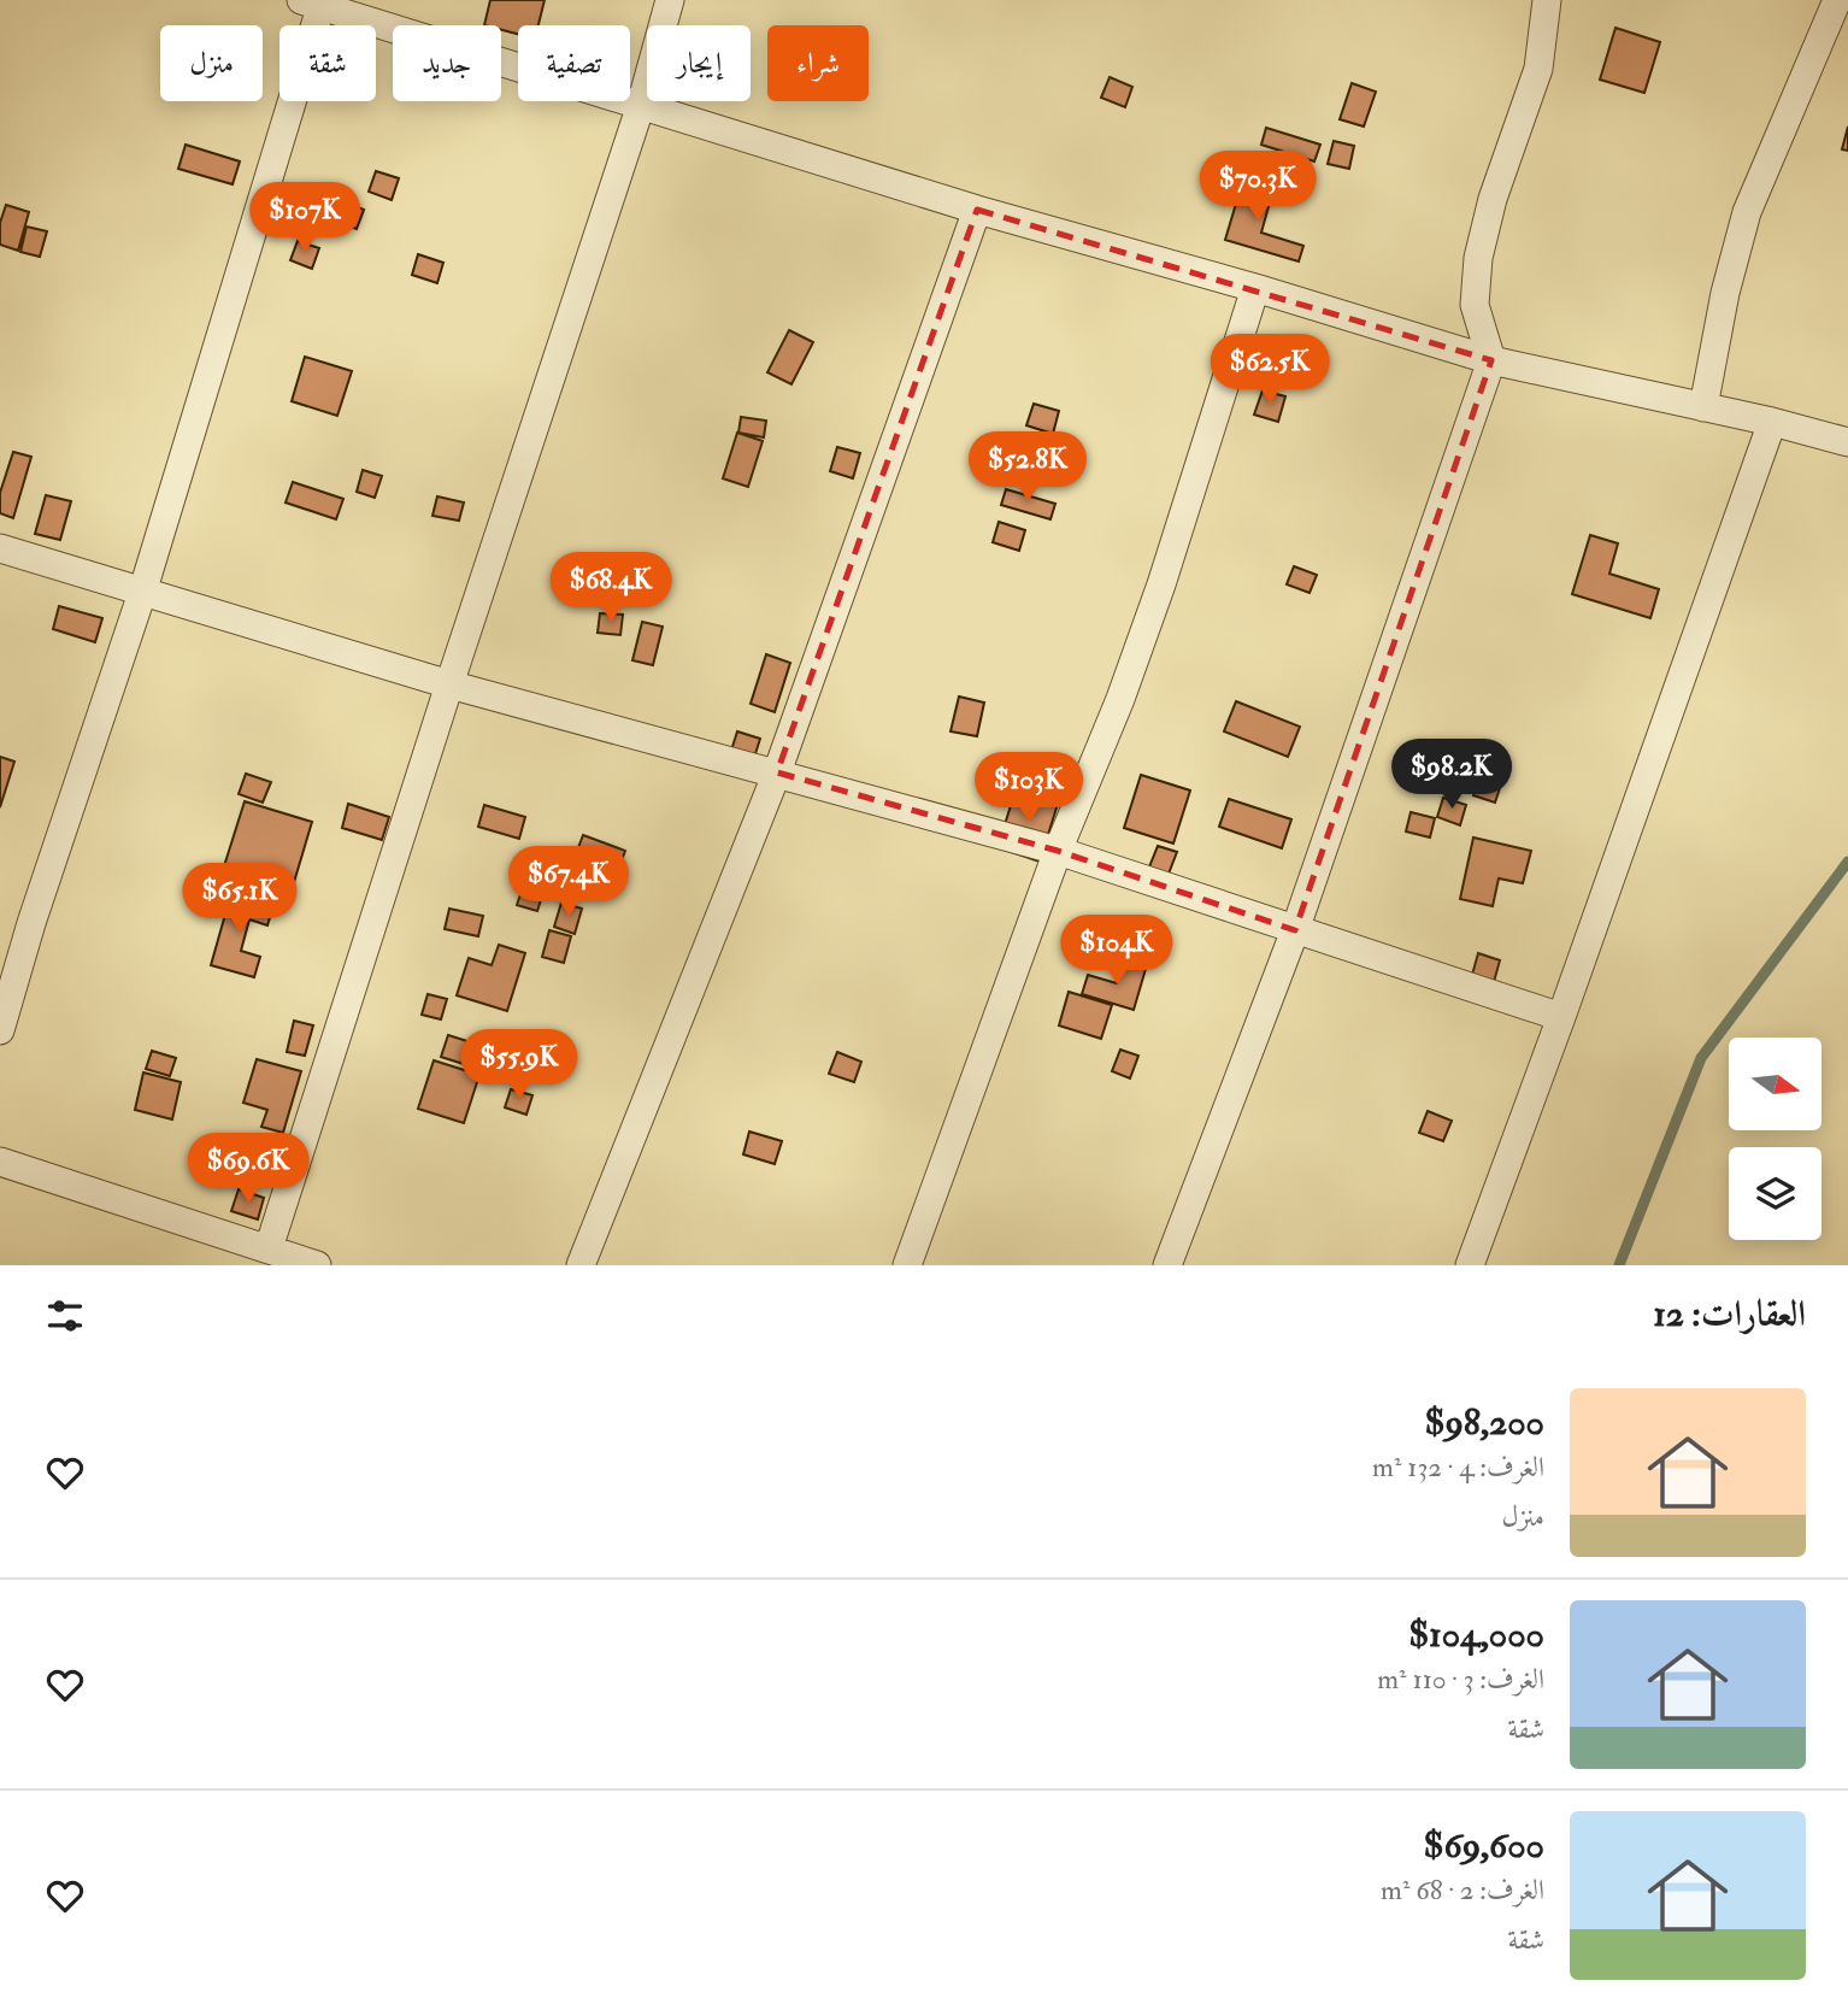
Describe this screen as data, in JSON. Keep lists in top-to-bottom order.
{
  "north": "right",
  "page": {
    "chip": [
      "شراء",
      "إيجار",
      "تصفية",
      "جديد",
      "شقة",
      "منزل"
    ],
    "price": [
      "$70.3K",
      "$107K",
      "$62.5K",
      "$52.8K",
      "$68.4K",
      "$98.2K",
      "$103K",
      "$67.4K",
      "$65.1K",
      "$104K",
      "$55.9K",
      "$69.6K"
    ],
    "heading": "العقارات: 12",
    "list": [
      {
        "name": "$98,200",
        "note": "الغرف: 4 · 132 m² · منزل"
      },
      {
        "name": "$104,000",
        "note": "الغرف: 3 · 110 m² · شقة"
      },
      {
        "name": "$69,600",
        "note": "الغرف: 2 · 68 m² · شقة"
      }
    ]
  }
}
